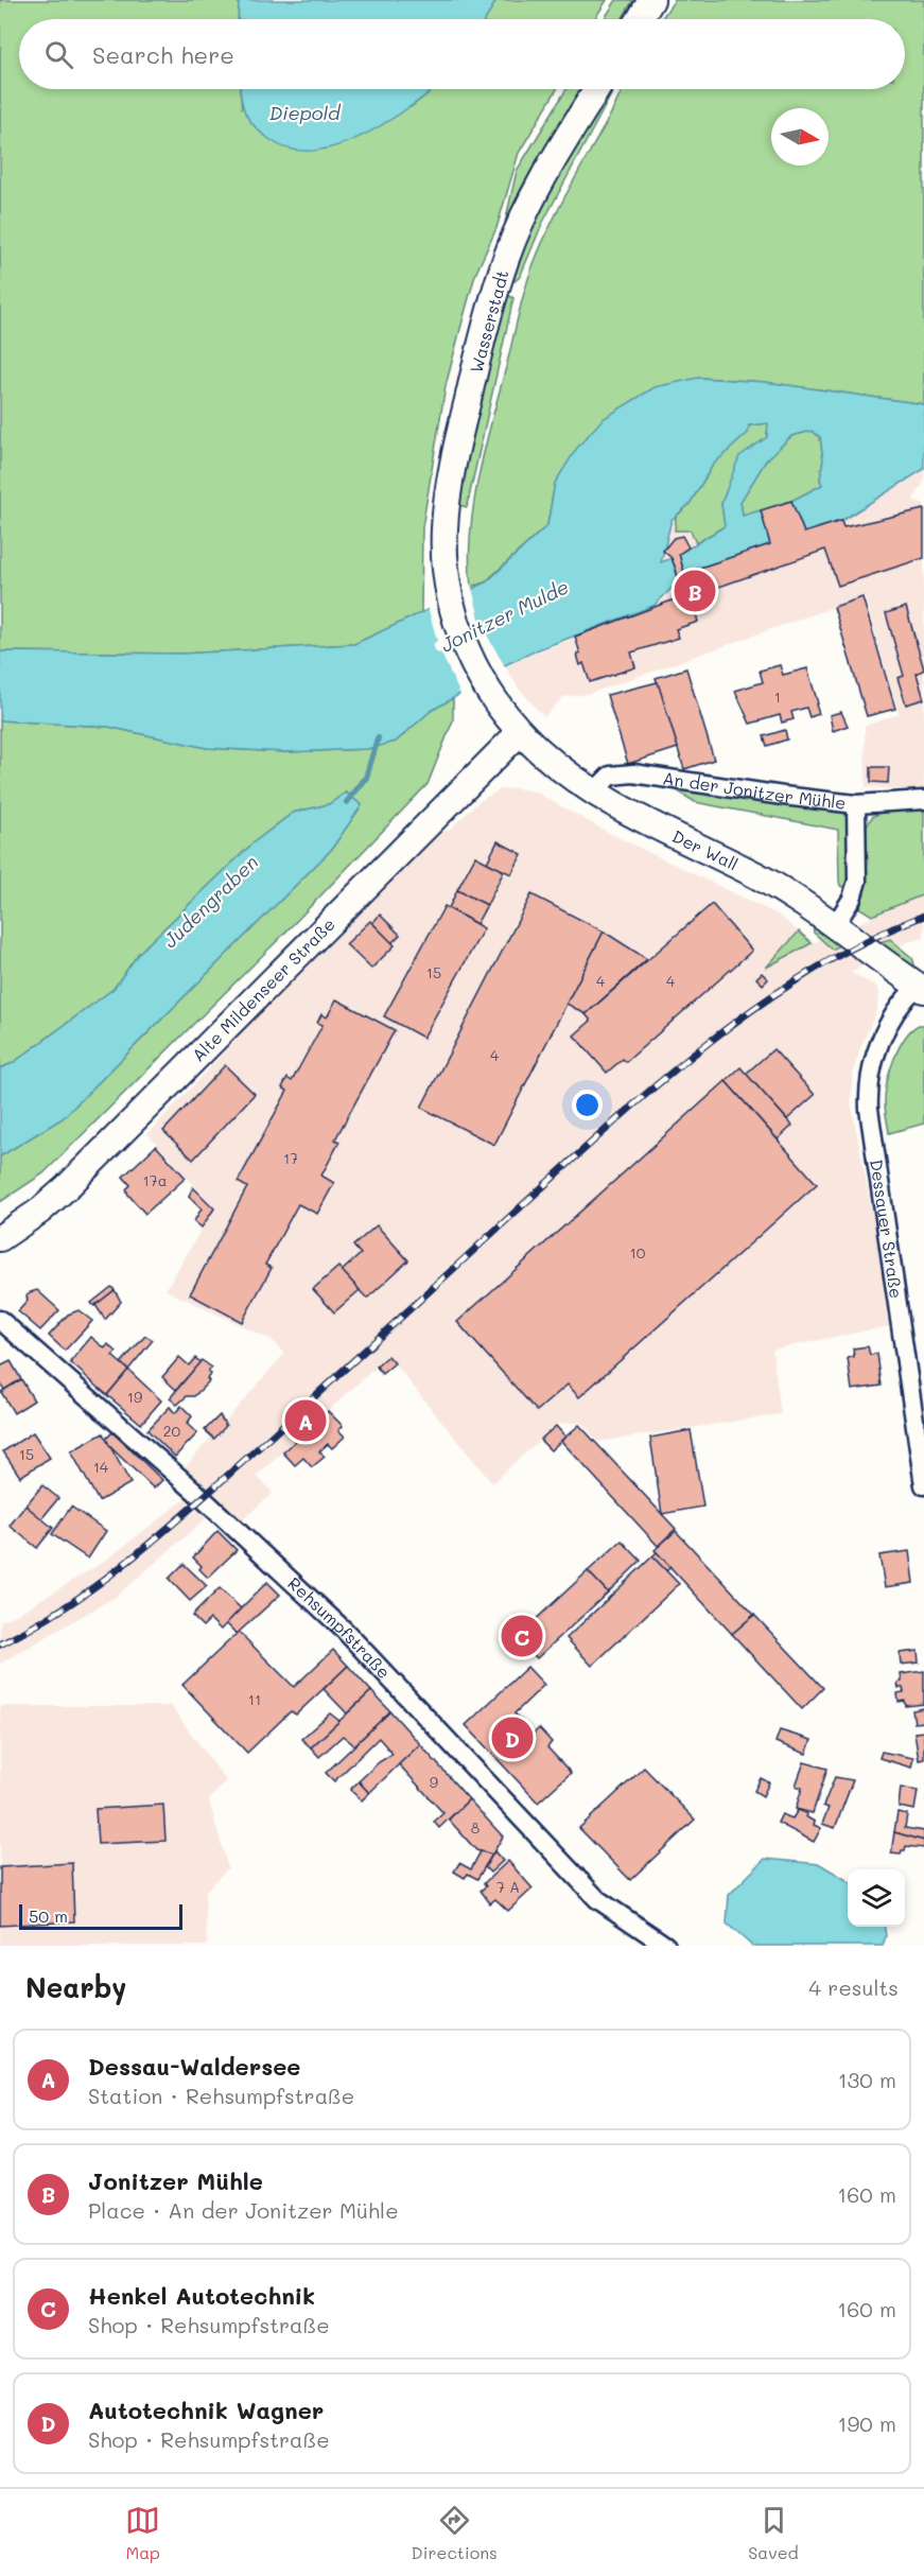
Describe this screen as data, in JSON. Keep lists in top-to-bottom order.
{
  "streets": {
    "main road": ["Wasserstadt", "Der Wall", "Alte Mildenseer Straße"],
    "street": ["An der Jonitzer Mühle", "Dessauer Straße", "Rehsumpfstraße"]
  },
  "crossings": [
    ["Wasserstadt", "Der Wall"],
    ["An der Jonitzer Mühle", "Der Wall"],
    ["Der Wall", "Alte Mildenseer Straße"],
    ["Der Wall", "Dessauer Straße"]
  ],
  "water": ["Diepold", "Jonitzer Mulde", "Judengraben"],
  "house_numbers": [
    "1",
    "15",
    "4",
    "4",
    "4",
    "17",
    "17a",
    "10",
    "19",
    "20",
    "15",
    "14",
    "11",
    "9",
    "8",
    "7 A"
  ],
  "scale_bar": "50 m",
  "north": "right",
  "page": {
    "search": "Search here",
    "pins": [
      "B",
      "A",
      "C",
      "D"
    ],
    "scale": "50 m",
    "heading": ["Nearby", "4 results"],
    "list": [
      {
        "mark": "A",
        "name": "Dessau-Waldersee",
        "note": "Station · Rehsumpfstraße",
        "value": "130 m"
      },
      {
        "mark": "B",
        "name": "Jonitzer Mühle",
        "note": "Place · An der Jonitzer Mühle",
        "value": "160 m"
      },
      {
        "mark": "C",
        "name": "Henkel Autotechnik",
        "note": "Shop · Rehsumpfstraße",
        "value": "160 m"
      },
      {
        "mark": "D",
        "name": "Autotechnik Wagner",
        "note": "Shop · Rehsumpfstraße",
        "value": "190 m"
      }
    ],
    "nav": ["Map", "Directions", "Saved"]
  }
}
